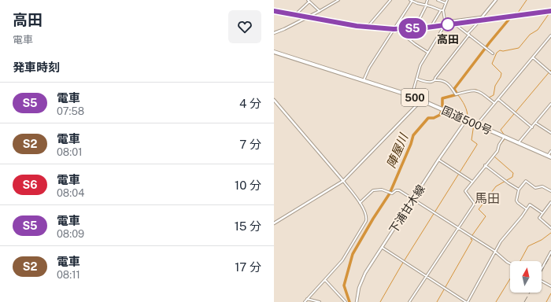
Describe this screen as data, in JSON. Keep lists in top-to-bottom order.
{
  "streets": {
    "highway": ["500", "国道500号"],
    "street": ["下浦甘木線"]
  },
  "crossings": [
    ["国道500号", "下浦甘木線"]
  ],
  "districts": ["馬田"],
  "water": ["陣屋川"],
  "places": ["高田"],
  "north": "top",
  "page": {
    "heading": [
      ["高田", "電車"],
      "発車時刻"
    ],
    "on_map": "S5",
    "list": [
      {
        "mark": "S5",
        "name": "電車",
        "note": "07:58",
        "value": "4 分"
      },
      {
        "mark": "S2",
        "name": "電車",
        "note": "08:01",
        "value": "7 分"
      },
      {
        "mark": "S6",
        "name": "電車",
        "note": "08:04",
        "value": "10 分"
      },
      {
        "mark": "S5",
        "name": "電車",
        "note": "08:09",
        "value": "15 分"
      },
      {
        "mark": "S2",
        "name": "電車",
        "note": "08:11",
        "value": "17 分"
      }
    ]
  }
}
